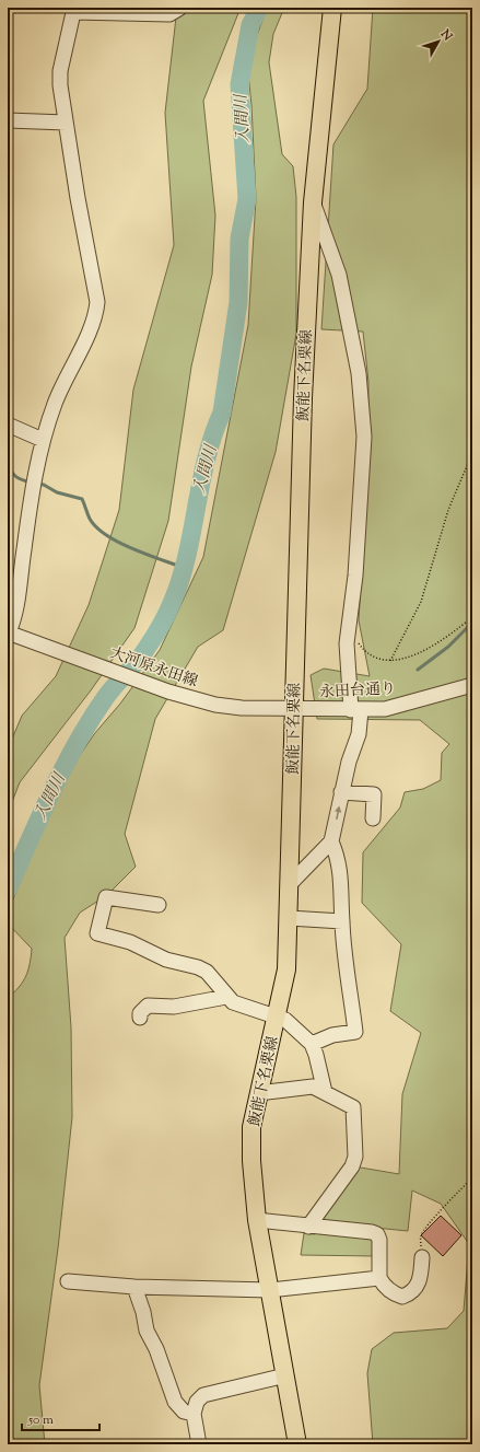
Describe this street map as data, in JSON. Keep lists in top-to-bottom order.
{
  "streets": {
    "main road": ["飯能下名栗線"],
    "street": ["大河原永田線", "永田台通り"]
  },
  "crossings": [
    ["飯能下名栗線", "大河原永田線"],
    ["飯能下名栗線", "永田台通り"],
    ["大河原永田線", "永田台通り"]
  ],
  "water": ["入間川"],
  "scale_bar": "50 m",
  "north": "top right"
}
